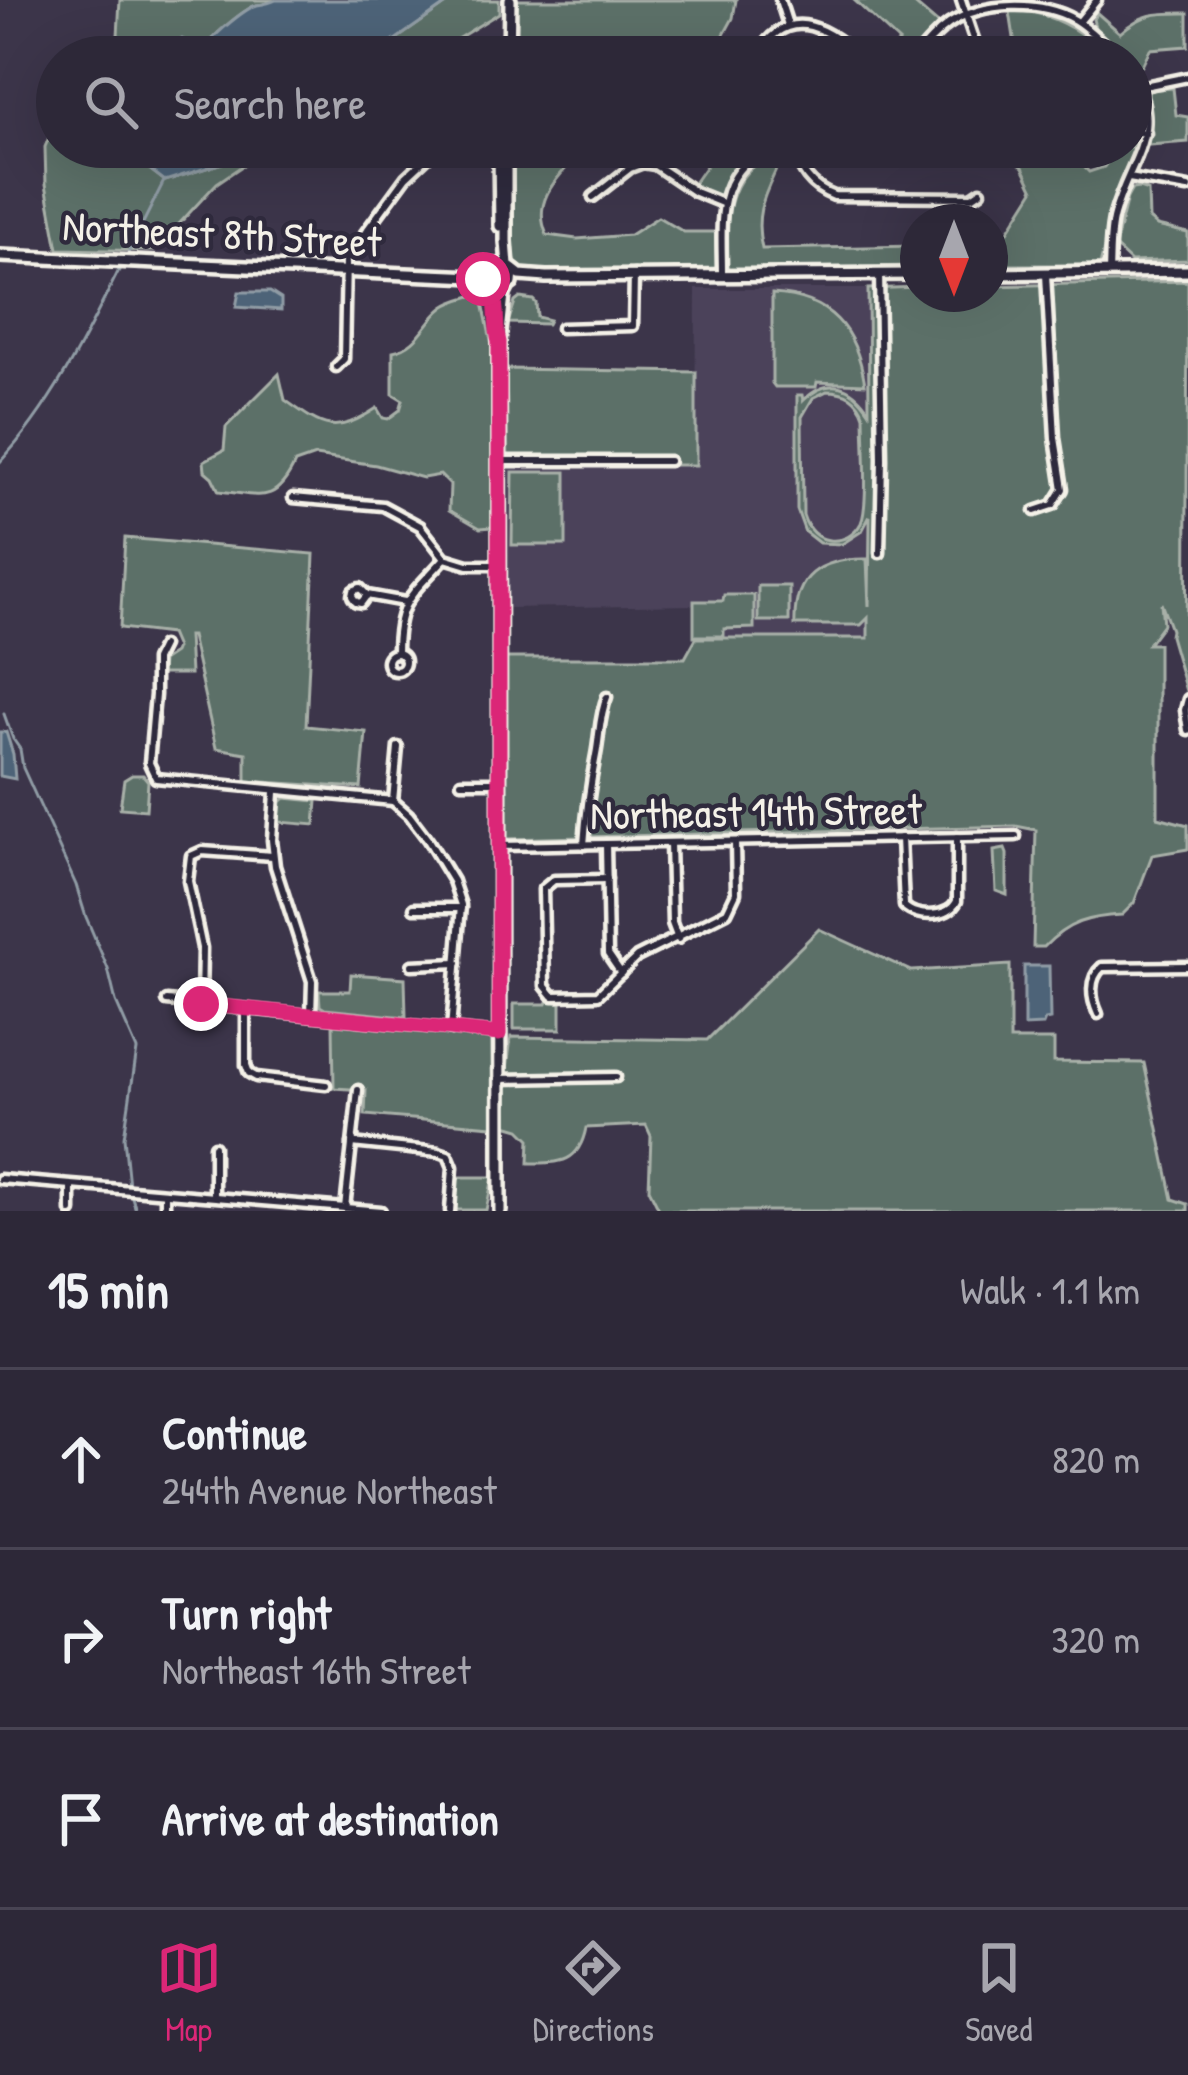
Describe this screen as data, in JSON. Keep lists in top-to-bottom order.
{
  "streets": {
    "street": ["Northeast 8th Street", "Northeast 14th Street"]
  },
  "north": "bottom",
  "page": {
    "search": "Search here",
    "heading": ["15 min", "Walk · 1.1 km"],
    "list": [
      ["Continue", "244th Avenue Northeast", "820 m"],
      ["Turn right", "Northeast 16th Street", "320 m"],
      "Arrive at destination"
    ],
    "nav": ["Map", "Directions", "Saved"]
  }
}
